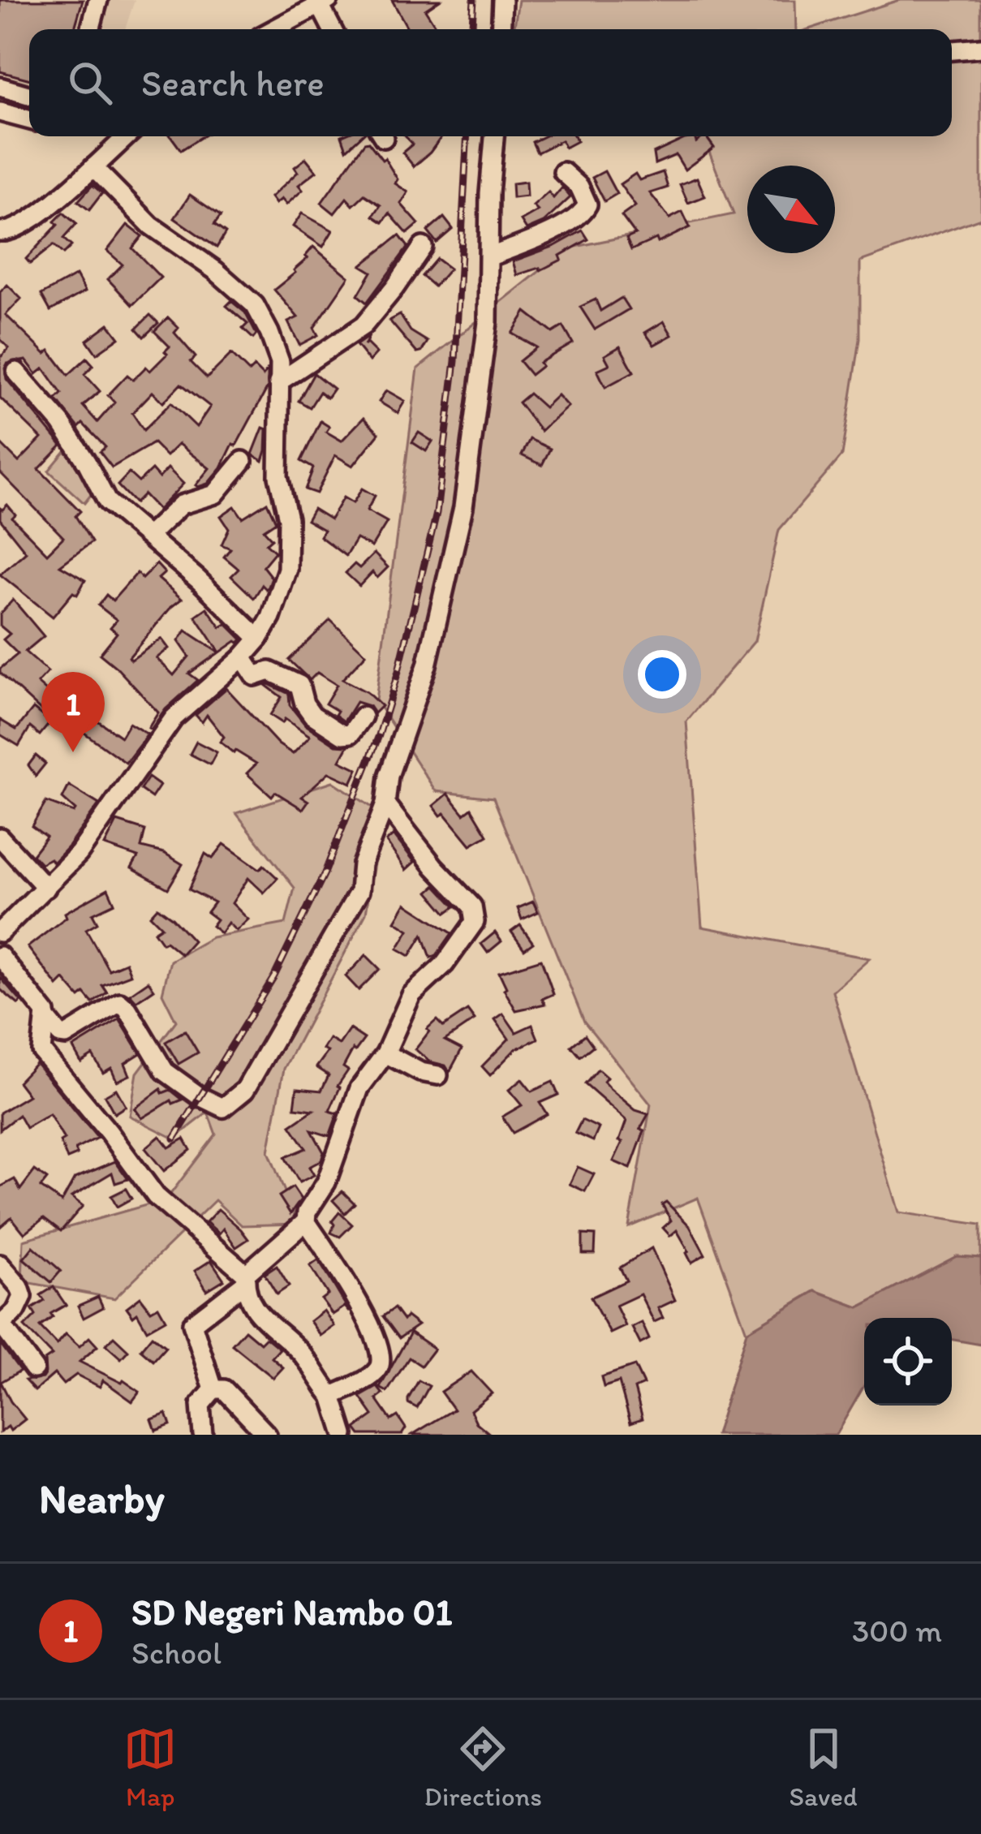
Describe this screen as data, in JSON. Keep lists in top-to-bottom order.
{
  "north": "bottom right",
  "page": {
    "search": "Search here",
    "pins": "1",
    "heading": "Nearby",
    "list": [
      {
        "mark": "1",
        "name": "SD Negeri Nambo 01",
        "note": "School",
        "value": "300 m"
      }
    ],
    "nav": ["Map", "Directions", "Saved"]
  }
}
